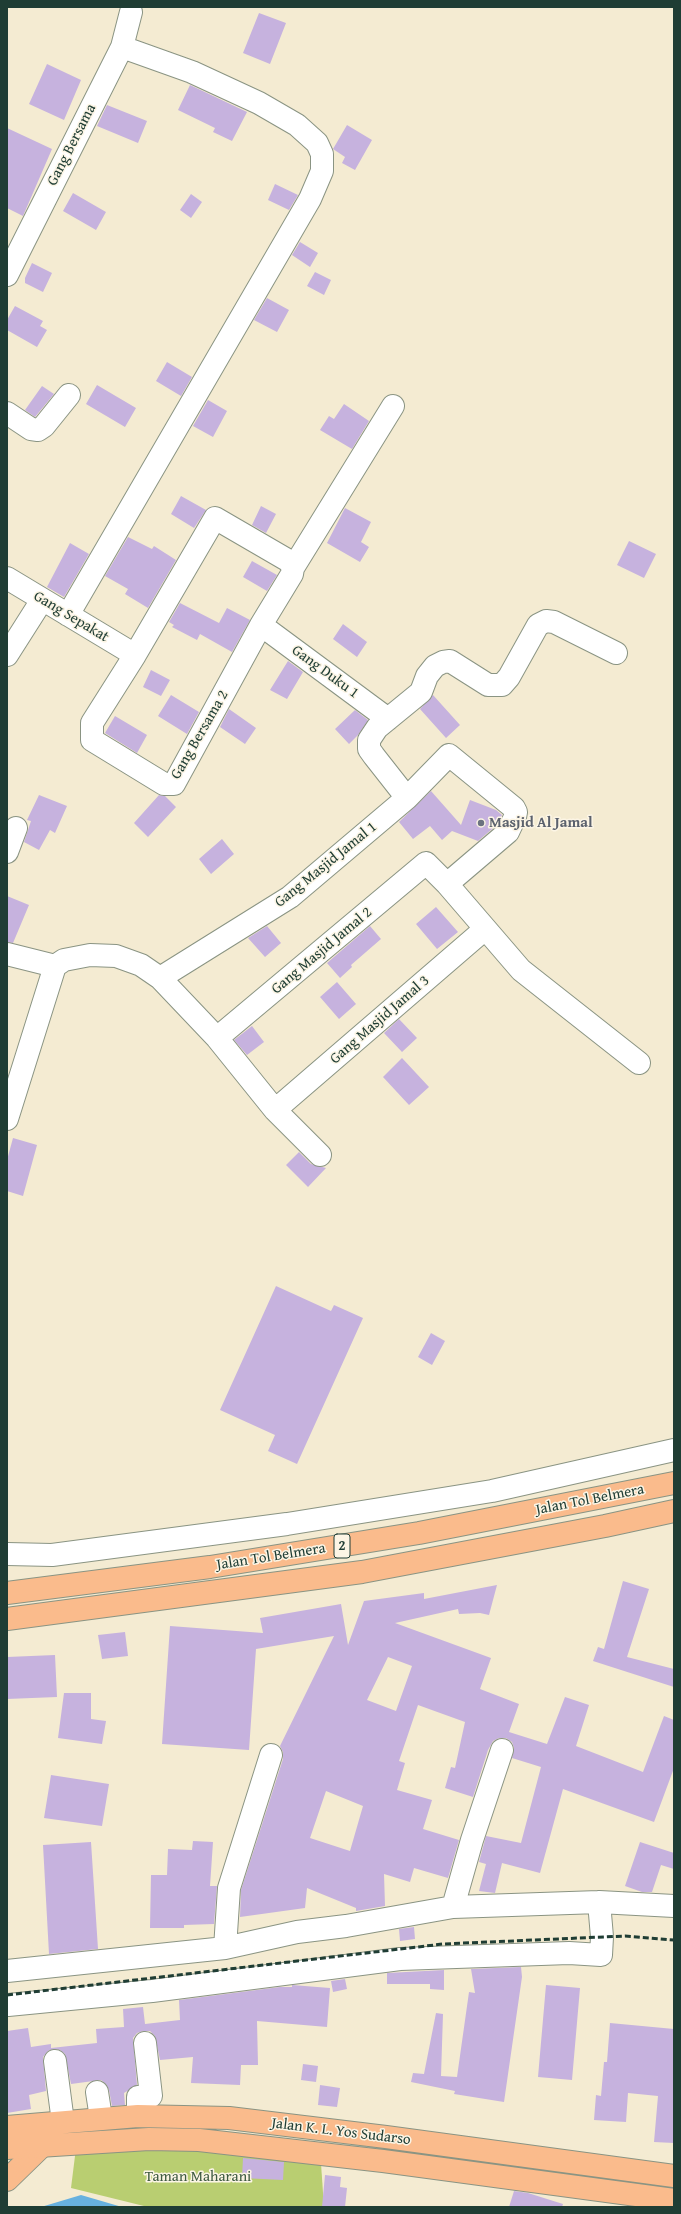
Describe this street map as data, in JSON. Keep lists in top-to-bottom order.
{
  "streets": {
    "main road": ["Jalan Tol Belmera", "2", "Jalan K. L. Yos Sudarso"],
    "street": [
      "Gang Bersama",
      "Gang Sepakat",
      "Gang Duku 1",
      "Gang Bersama 2",
      "Gang Masjid Jamal 1",
      "Gang Masjid Jamal 2",
      "Gang Masjid Jamal 3"
    ]
  },
  "crossings": [
    ["Gang Sepakat", "Gang Bersama 2"],
    ["Gang Duku 1", "Gang Bersama 2"],
    ["Gang Masjid Jamal 1", "Gang Masjid Jamal 2"]
  ],
  "parks": ["Taman Maharani"],
  "places": ["Masjid Al Jamal"]
}
